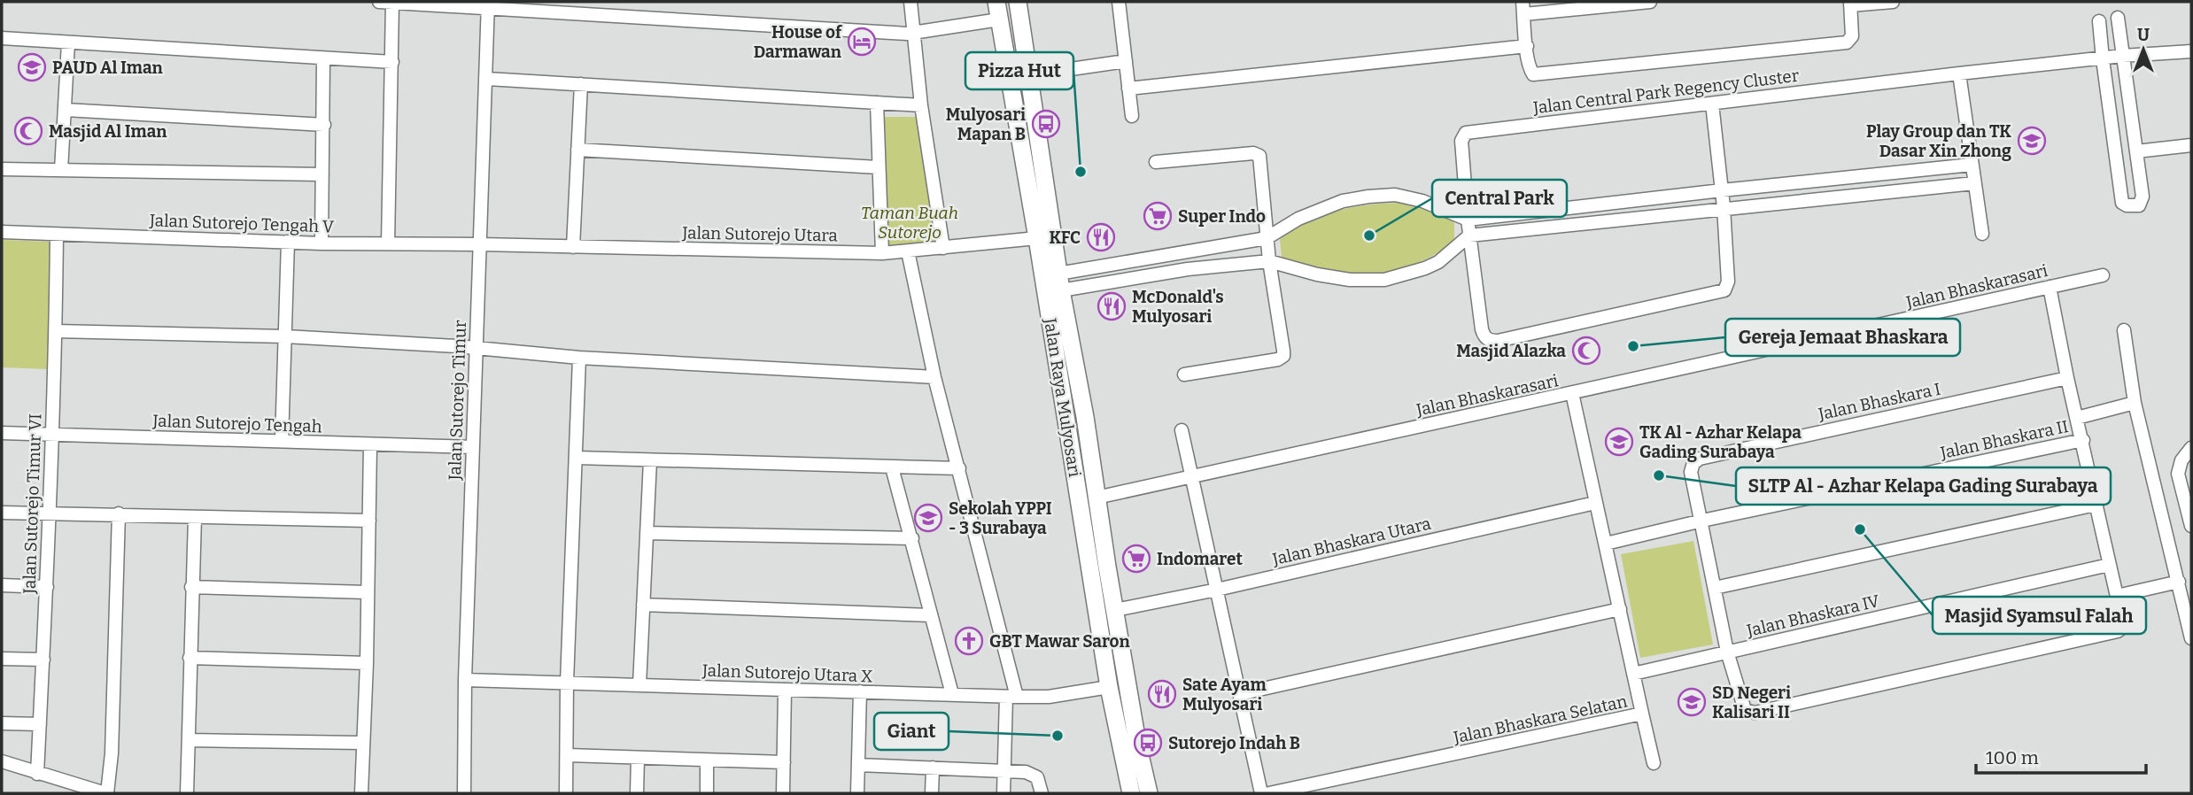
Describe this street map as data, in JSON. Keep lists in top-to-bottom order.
{
  "streets": {
    "main road": ["Jalan Raya Mulyosari"],
    "street": [
      "Jalan Central Park Regency Cluster",
      "Jalan Sutorejo Tengah V",
      "Jalan Sutorejo Utara",
      "Jalan Bhaskarasari",
      "Jalan Sutorejo Timur",
      "Jalan Bhaskara I",
      "Jalan Sutorejo Tengah",
      "Jalan Bhaskara II",
      "Jalan Sutorejo Timur VI",
      "Jalan Bhaskara Utara",
      "Jalan Bhaskara IV",
      "Jalan Sutorejo Utara X",
      "Jalan Bhaskara Selatan"
    ]
  },
  "crossings": [
    ["Jalan Sutorejo Tengah V", "Jalan Sutorejo Utara"],
    ["Jalan Sutorejo Tengah V", "Jalan Sutorejo Timur"],
    ["Jalan Sutorejo Tengah V", "Jalan Sutorejo Timur VI"],
    ["Jalan Sutorejo Utara", "Jalan Raya Mulyosari"],
    ["Jalan Sutorejo Utara", "Jalan Sutorejo Timur"],
    ["Jalan Bhaskarasari", "Jalan Raya Mulyosari"],
    ["Jalan Bhaskarasari", "Jalan Bhaskara Selatan"],
    ["Jalan Raya Mulyosari", "Jalan Bhaskara Utara"],
    ["Jalan Raya Mulyosari", "Jalan Sutorejo Utara X"],
    ["Jalan Sutorejo Timur", "Jalan Sutorejo Tengah"],
    ["Jalan Sutorejo Timur", "Jalan Sutorejo Utara X"],
    ["Jalan Bhaskara I", "Jalan Bhaskara II"],
    ["Jalan Bhaskara I", "Jalan Bhaskara IV"],
    ["Jalan Sutorejo Tengah", "Jalan Sutorejo Timur VI"],
    ["Jalan Bhaskara II", "Jalan Bhaskara Selatan"],
    ["Jalan Bhaskara Utara", "Jalan Bhaskara Selatan"],
    ["Jalan Bhaskara IV", "Jalan Bhaskara Selatan"]
  ],
  "parks": ["Taman Buah Sutorejo"],
  "places": {
    "hotel": ["House of Darmawan"],
    "school or university": [
      "PAUD Al Iman",
      "Play Group dan TK Dasar Xin Zhong",
      "TK Al - Azhar Kelapa Gading Surabaya",
      "Sekolah YPPI - 3 Surabaya",
      "SD Negeri Kalisari II"
    ],
    "bus stop": ["Mulyosari Mapan B", "Sutorejo Indah B"],
    "mosque": ["Masjid Al Iman", "Masjid Alazka"],
    "other": [
      "Pizza Hut",
      "Central Park",
      "Gereja Jemaat Bhaskara",
      "SLTP Al - Azhar Kelapa Gading Surabaya",
      "Masjid Syamsul Falah",
      "Giant"
    ],
    "supermarket": ["Super Indo", "Indomaret"],
    "restaurant": ["KFC", "McDonald's Mulyosari", "Sate Ayam Mulyosari"],
    "church": ["GBT Mawar Saron"]
  },
  "scale_bar": "100 m",
  "north": "top"
}
